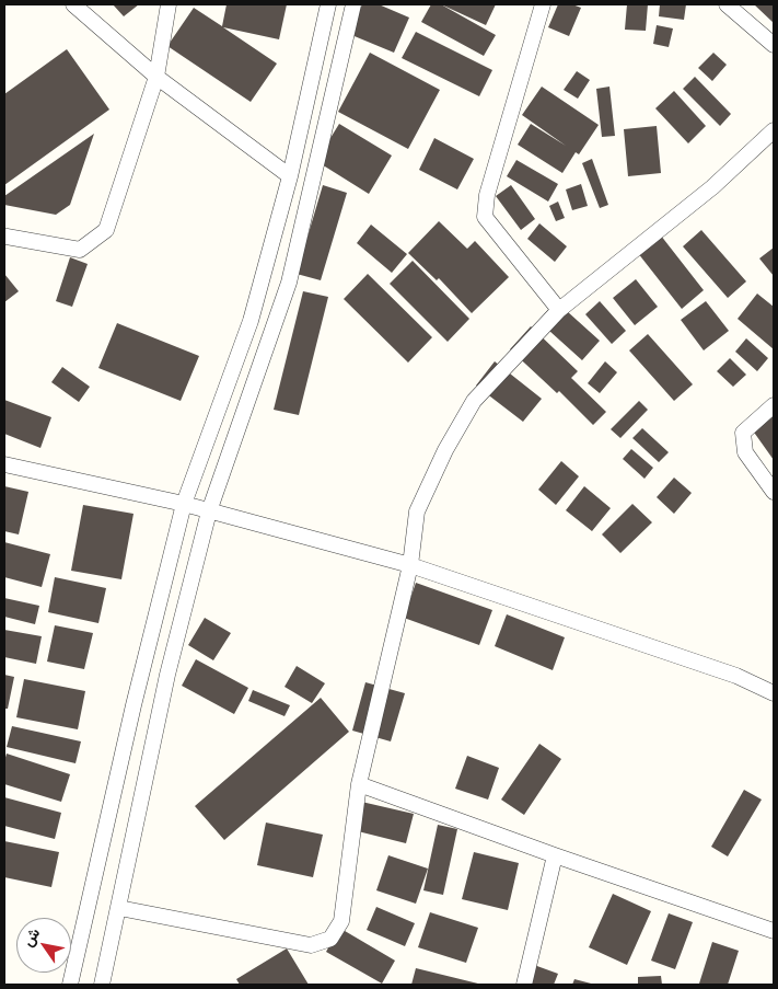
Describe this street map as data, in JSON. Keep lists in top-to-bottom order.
{
  "north": "top left"
}
